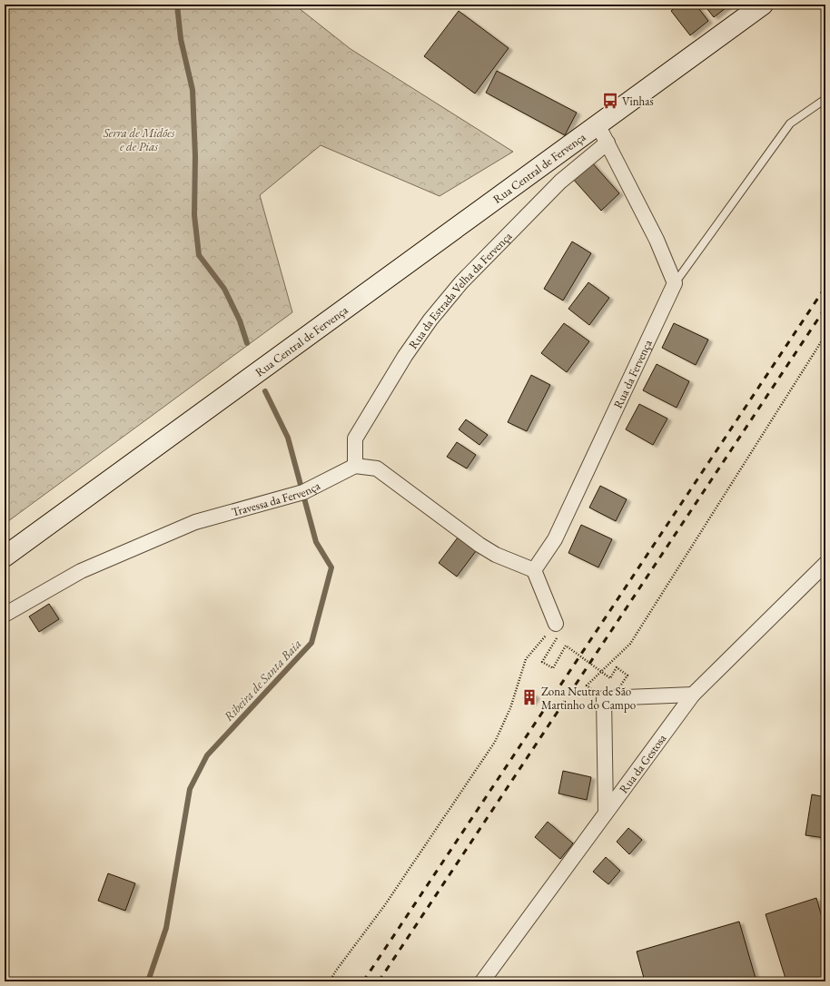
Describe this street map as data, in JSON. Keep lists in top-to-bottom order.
{
  "streets": {
    "street": [
      "Rua Central de Fervença",
      "Rua da Estrada Velha da Fervença",
      "Rua da Fervença",
      "Travessa da Fervença",
      "Rua da Gestosa"
    ]
  },
  "crossings": [
    ["Rua da Estrada Velha da Fervença", "Travessa da Fervença"]
  ],
  "water": ["Ribeira de Santa Baia"],
  "parks": ["Serra de Midões e de Pias"],
  "places": {
    "bus stop": ["Vinhas"],
    "building": ["Zona Neutra de São Martinho do Campo"]
  }
}
